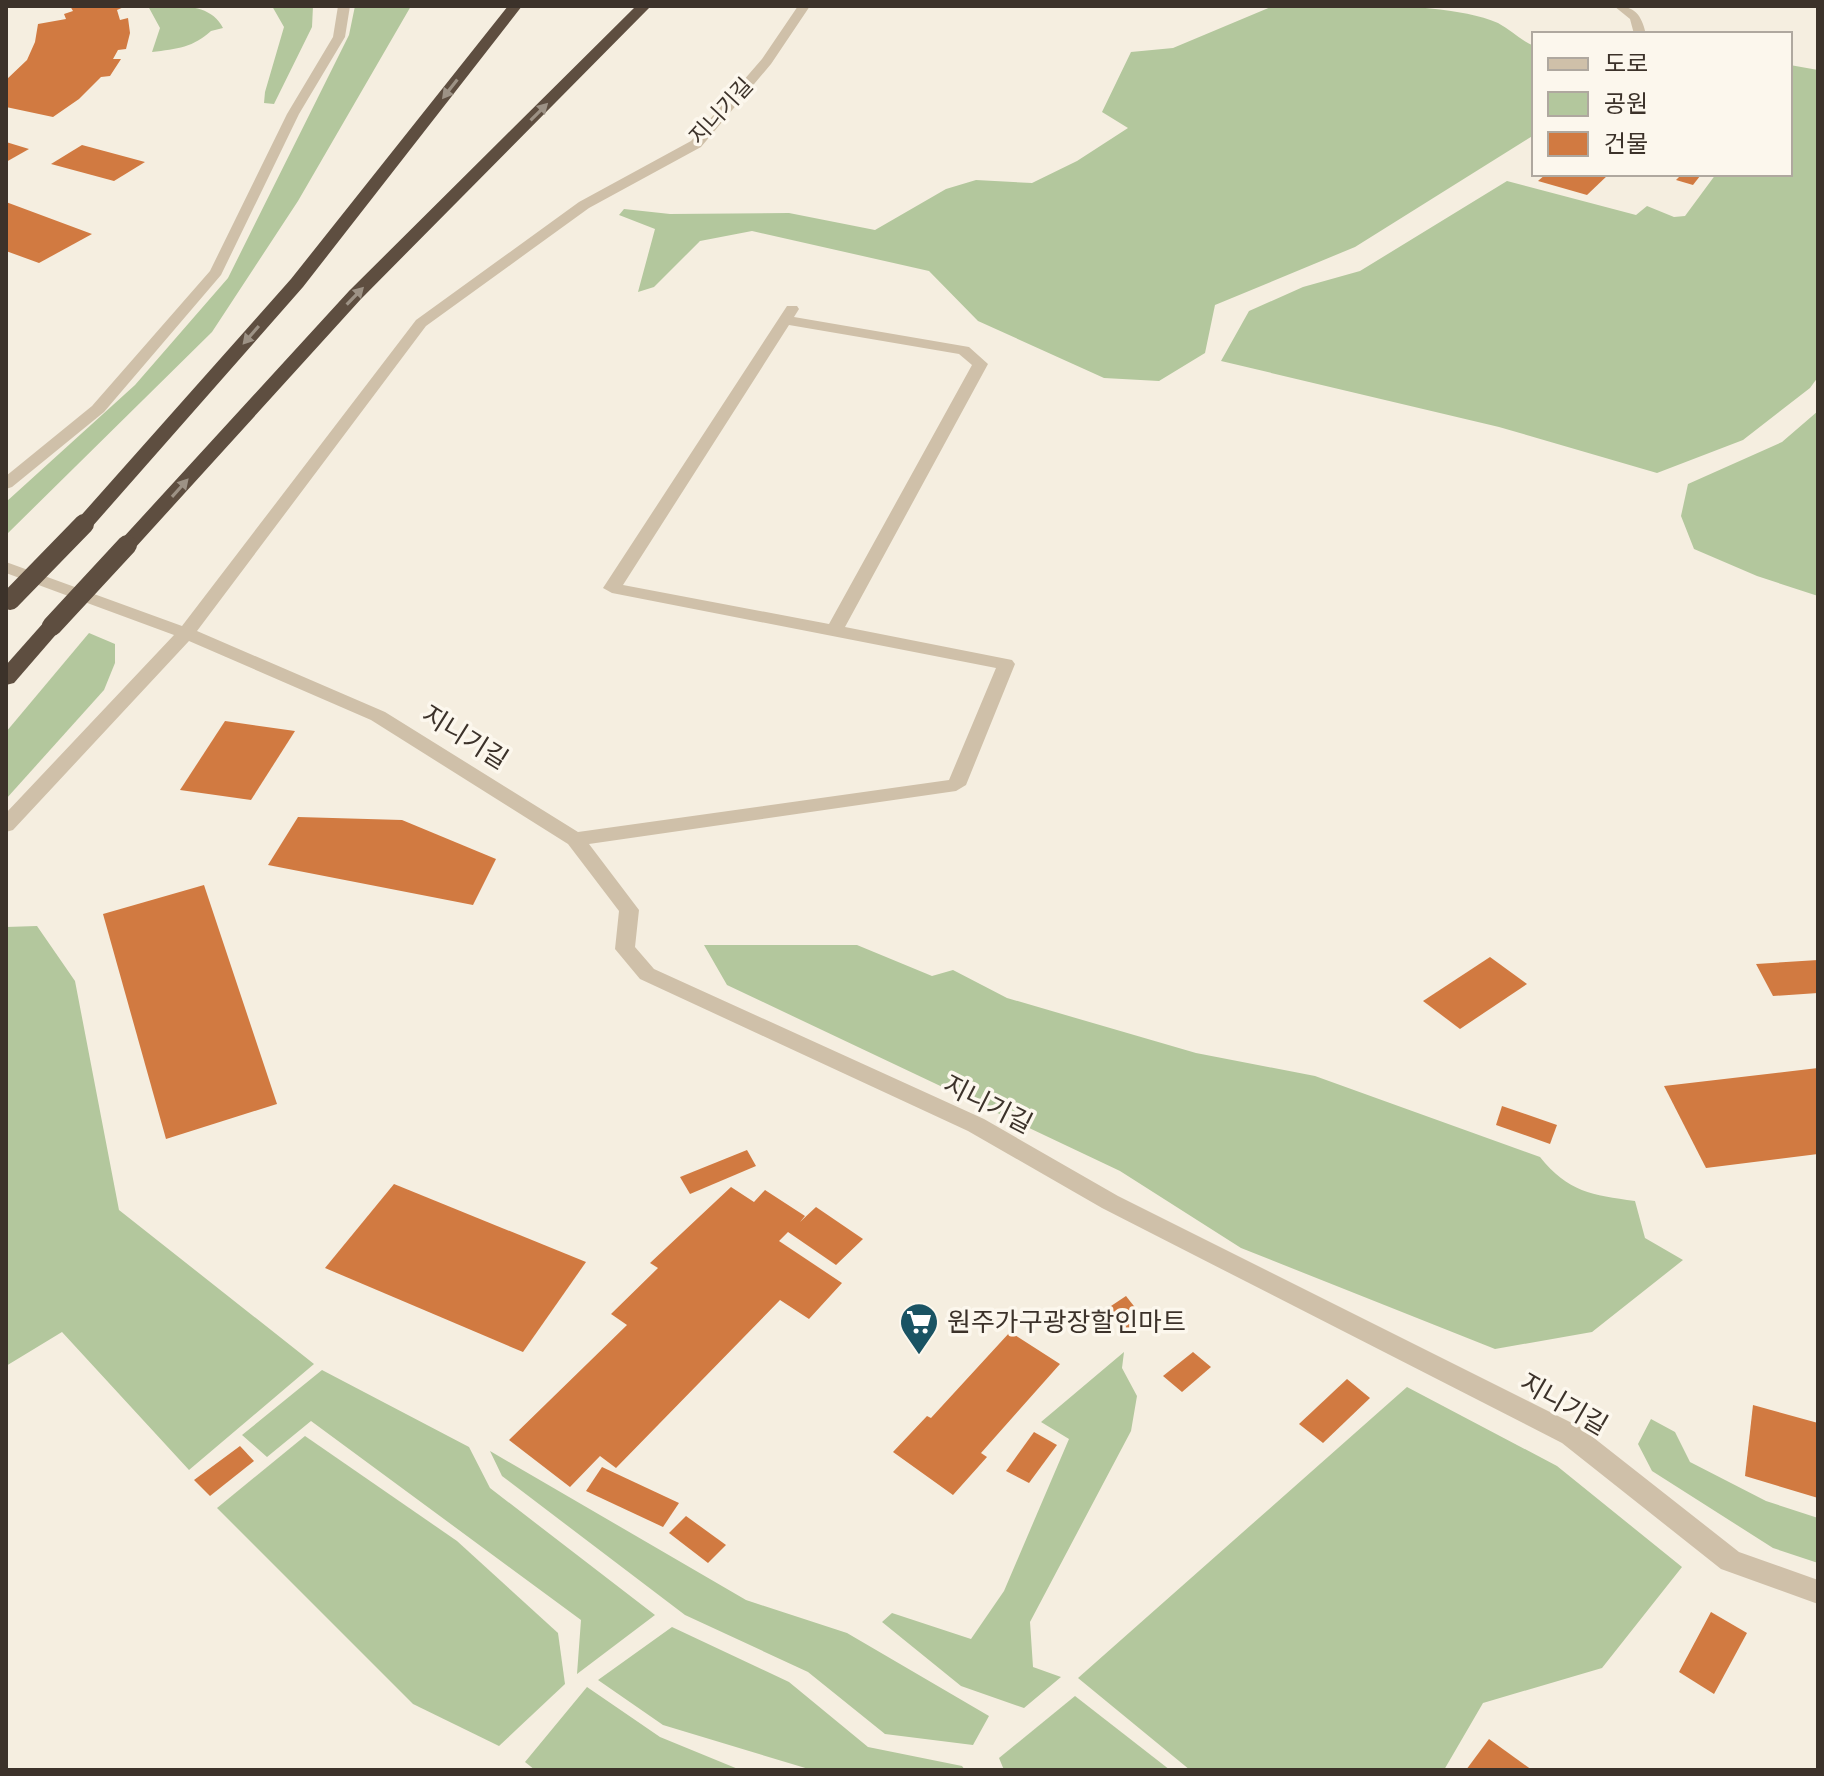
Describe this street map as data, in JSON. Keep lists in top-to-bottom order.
{
  "streets": {
    "street": ["지니기길"]
  },
  "places": {
    "supermarket": ["원주가구광장할인마트"]
  },
  "legend": ["도로", "공원", "건물"]
}
